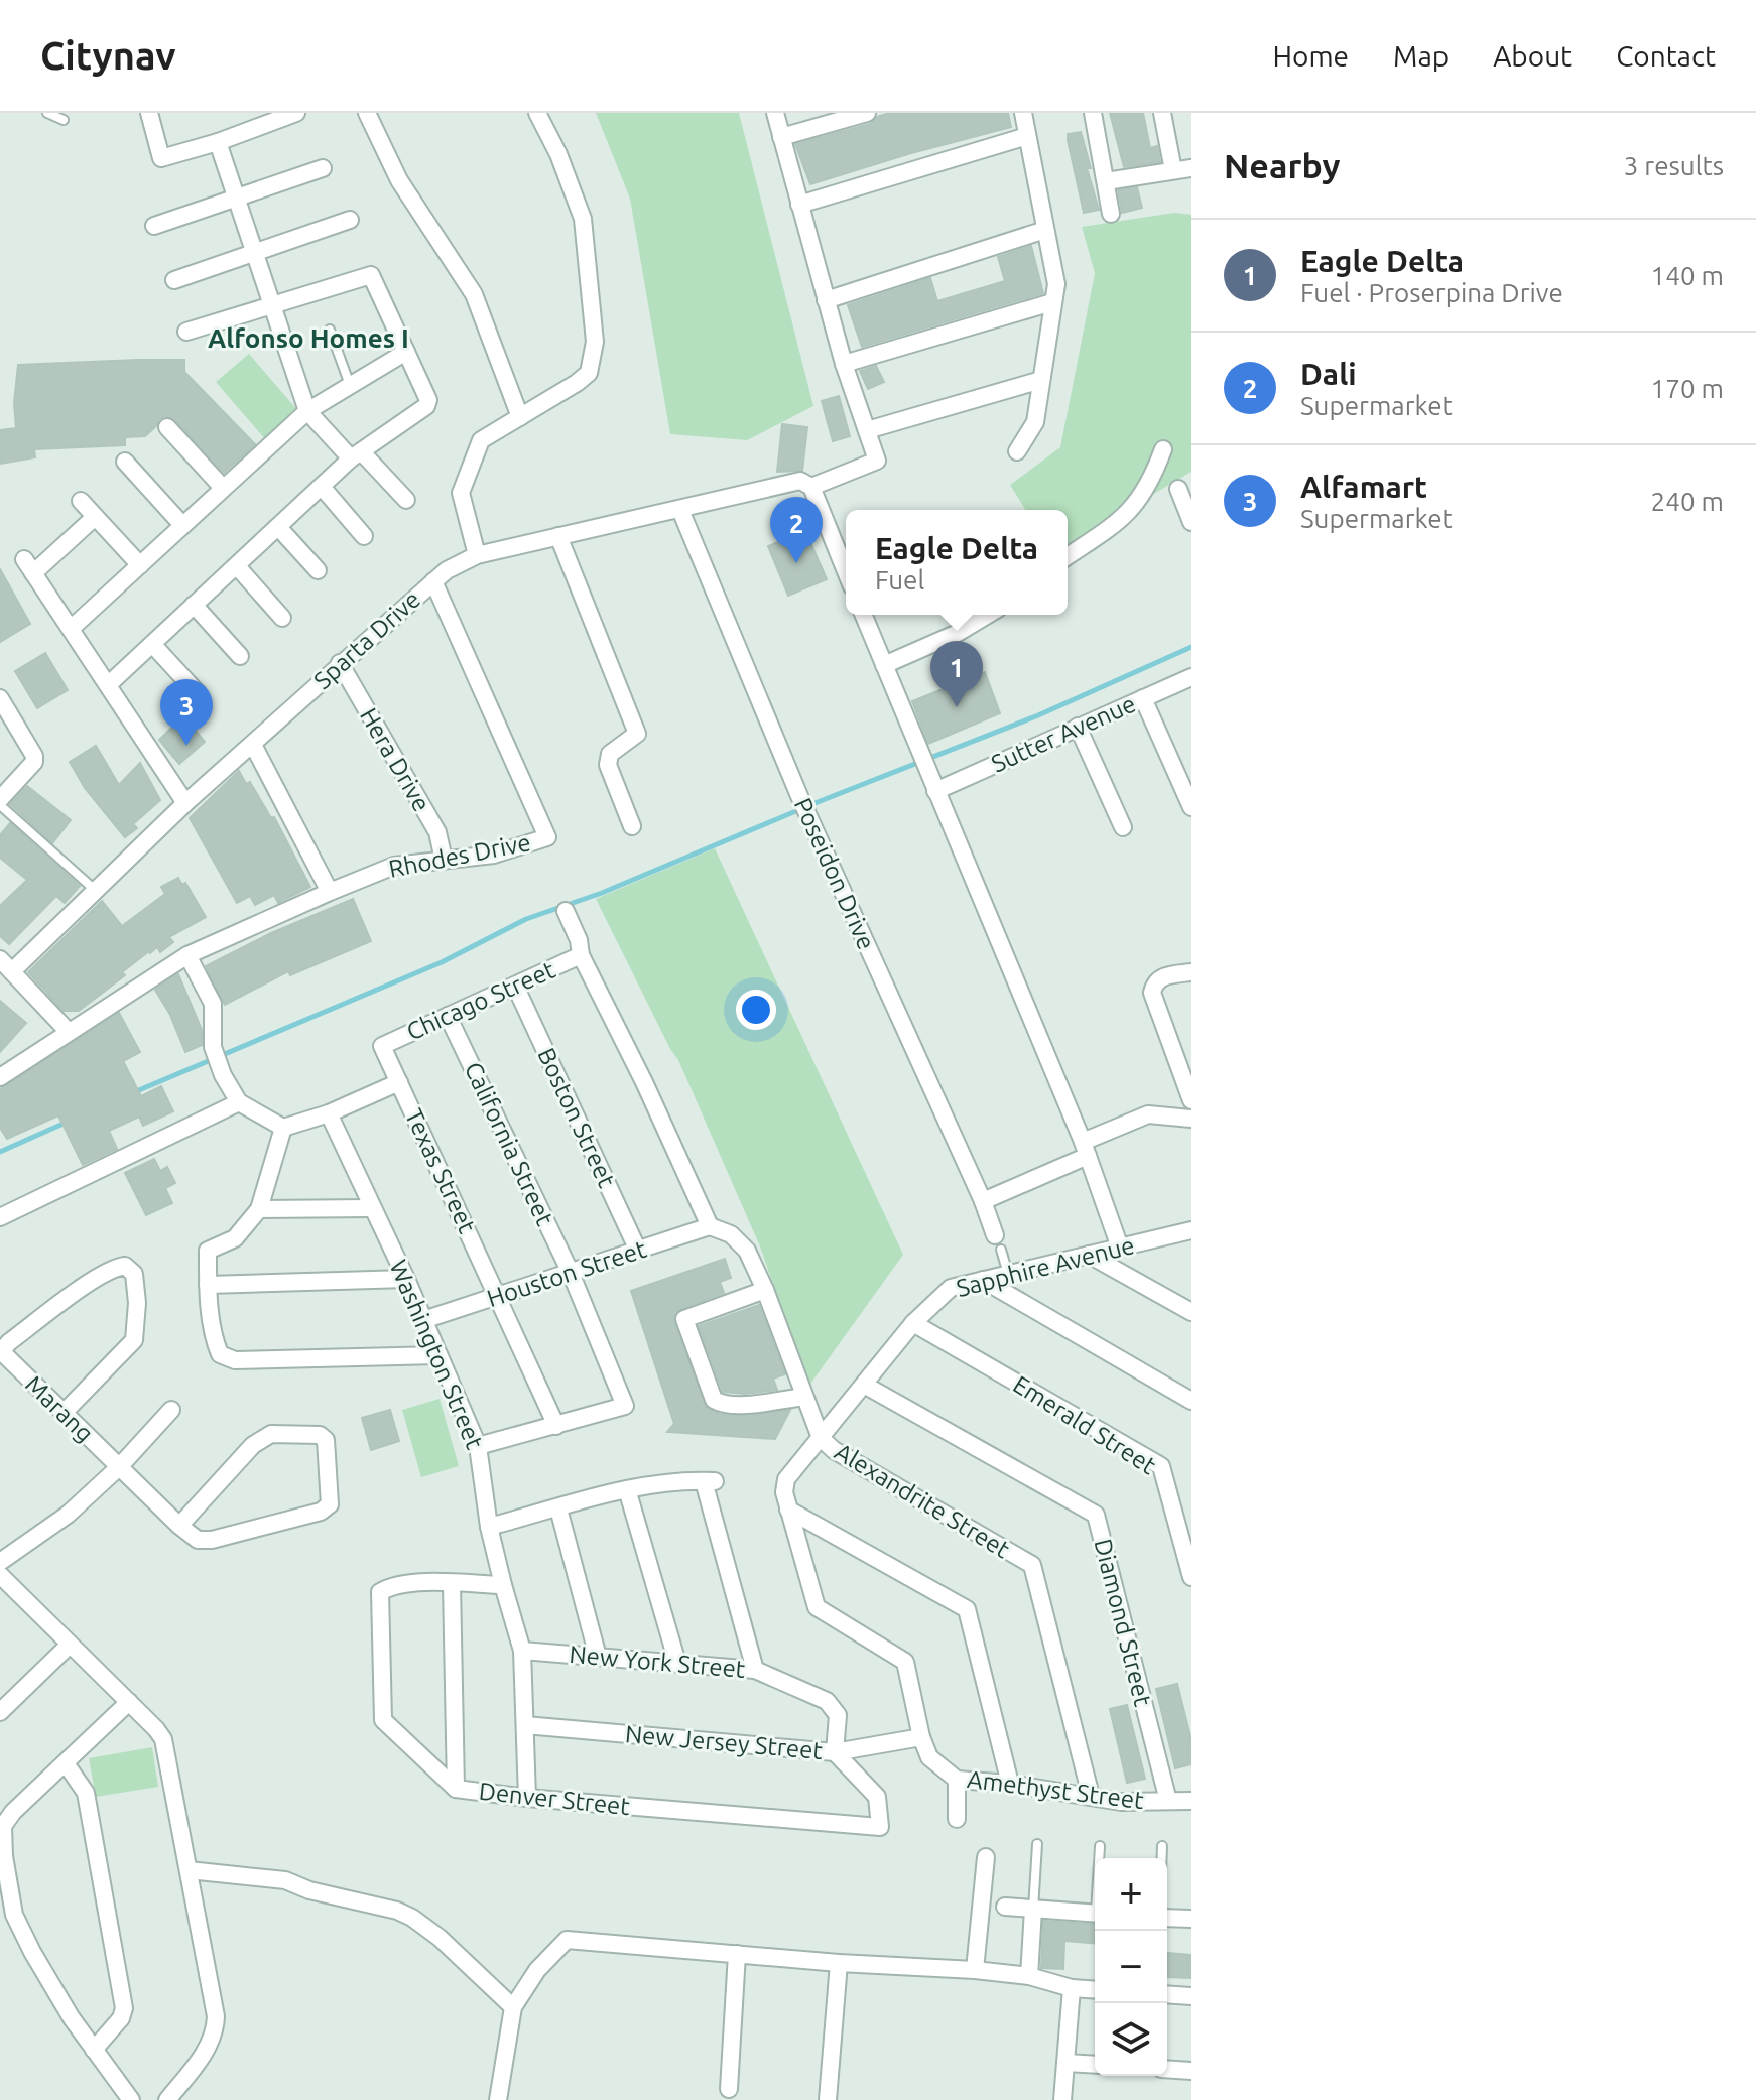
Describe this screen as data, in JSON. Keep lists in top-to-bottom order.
{
  "streets": {
    "street": [
      "Sparta Drive",
      "Sutter Avenue",
      "Hera Drive",
      "Rhodes Drive",
      "Poseidon Drive",
      "Chicago Street",
      "Boston Street",
      "California Street",
      "Texas Street",
      "Sapphire Avenue",
      "Houston Street",
      "Washington Street",
      "Marang",
      "Emerald Street",
      "Alexandrite Street",
      "Diamond Street",
      "New York Street",
      "New Jersey Street",
      "Amethyst Street",
      "Denver Street"
    ]
  },
  "crossings": [
    ["Sparta Drive", "Hera Drive"],
    ["Sparta Drive", "Rhodes Drive"],
    ["Sparta Drive", "Poseidon Drive"],
    ["Hera Drive", "Rhodes Drive"],
    ["Chicago Street", "Boston Street"],
    ["Chicago Street", "California Street"],
    ["Chicago Street", "Texas Street"],
    ["Boston Street", "Houston Street"],
    ["California Street", "Texas Street"],
    ["California Street", "Houston Street"],
    ["Texas Street", "Houston Street"],
    ["Sapphire Avenue", "Emerald Street"],
    ["Sapphire Avenue", "Alexandrite Street"],
    ["Sapphire Avenue", "Diamond Street"],
    ["Sapphire Avenue", "Amethyst Street"],
    ["Houston Street", "Washington Street"],
    ["Houston Street", "Alexandrite Street"],
    ["Washington Street", "New York Street"],
    ["Washington Street", "New Jersey Street"],
    ["Washington Street", "Denver Street"],
    ["Alexandrite Street", "Amethyst Street"],
    ["Diamond Street", "Amethyst Street"],
    ["New York Street", "New Jersey Street"],
    ["New York Street", "Denver Street"],
    ["New Jersey Street", "Amethyst Street"],
    ["New Jersey Street", "Denver Street"]
  ],
  "districts": ["Alfonso Homes I"],
  "page": {
    "header": "Citynav",
    "nav": [
      "Home",
      "Map",
      "About",
      "Contact"
    ],
    "heading": ["Nearby", "3 results"],
    "list": [
      {
        "mark": "1",
        "name": "Eagle Delta",
        "note": "Fuel · Proserpina Drive",
        "value": "140 m"
      },
      {
        "mark": "2",
        "name": "Dali",
        "note": "Supermarket",
        "value": "170 m"
      },
      {
        "mark": "3",
        "name": "Alfamart",
        "note": "Supermarket",
        "value": "240 m"
      }
    ],
    "pins": ["2", "1", "3"],
    "popup": ["Eagle Delta", "Fuel"],
    "map_buttons": ["+", "−"]
  }
}
